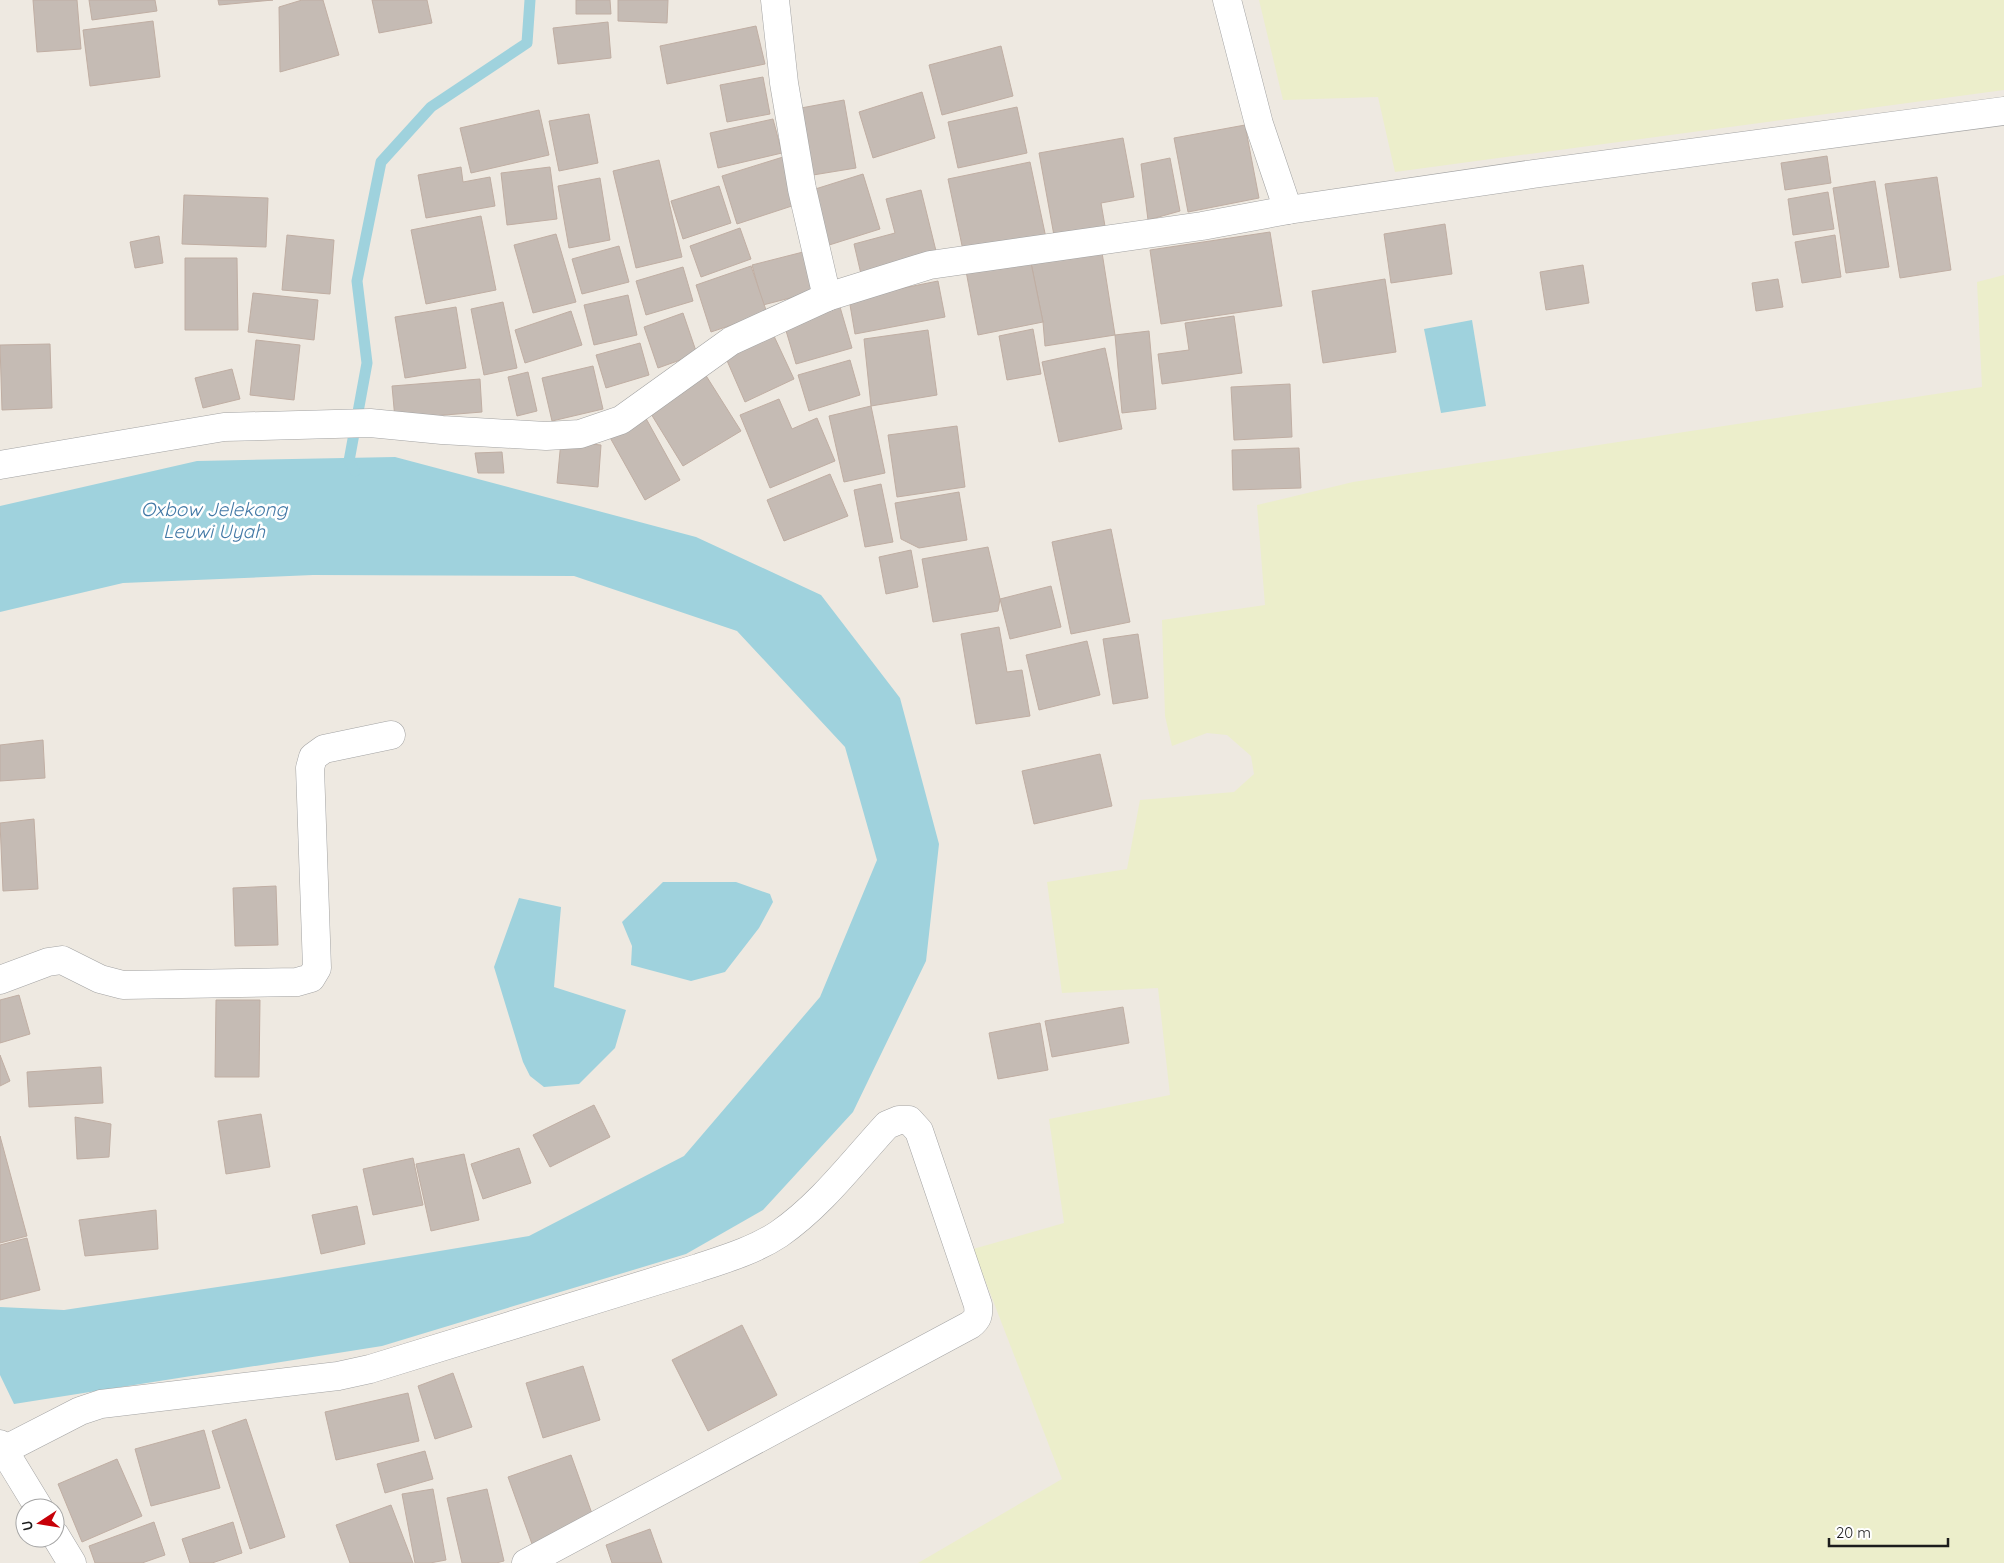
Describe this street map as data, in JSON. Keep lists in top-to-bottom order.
{
  "water": ["Oxbow Jelekong Leuwi Uyah"],
  "scale_bar": "20 m",
  "north": "left"
}
